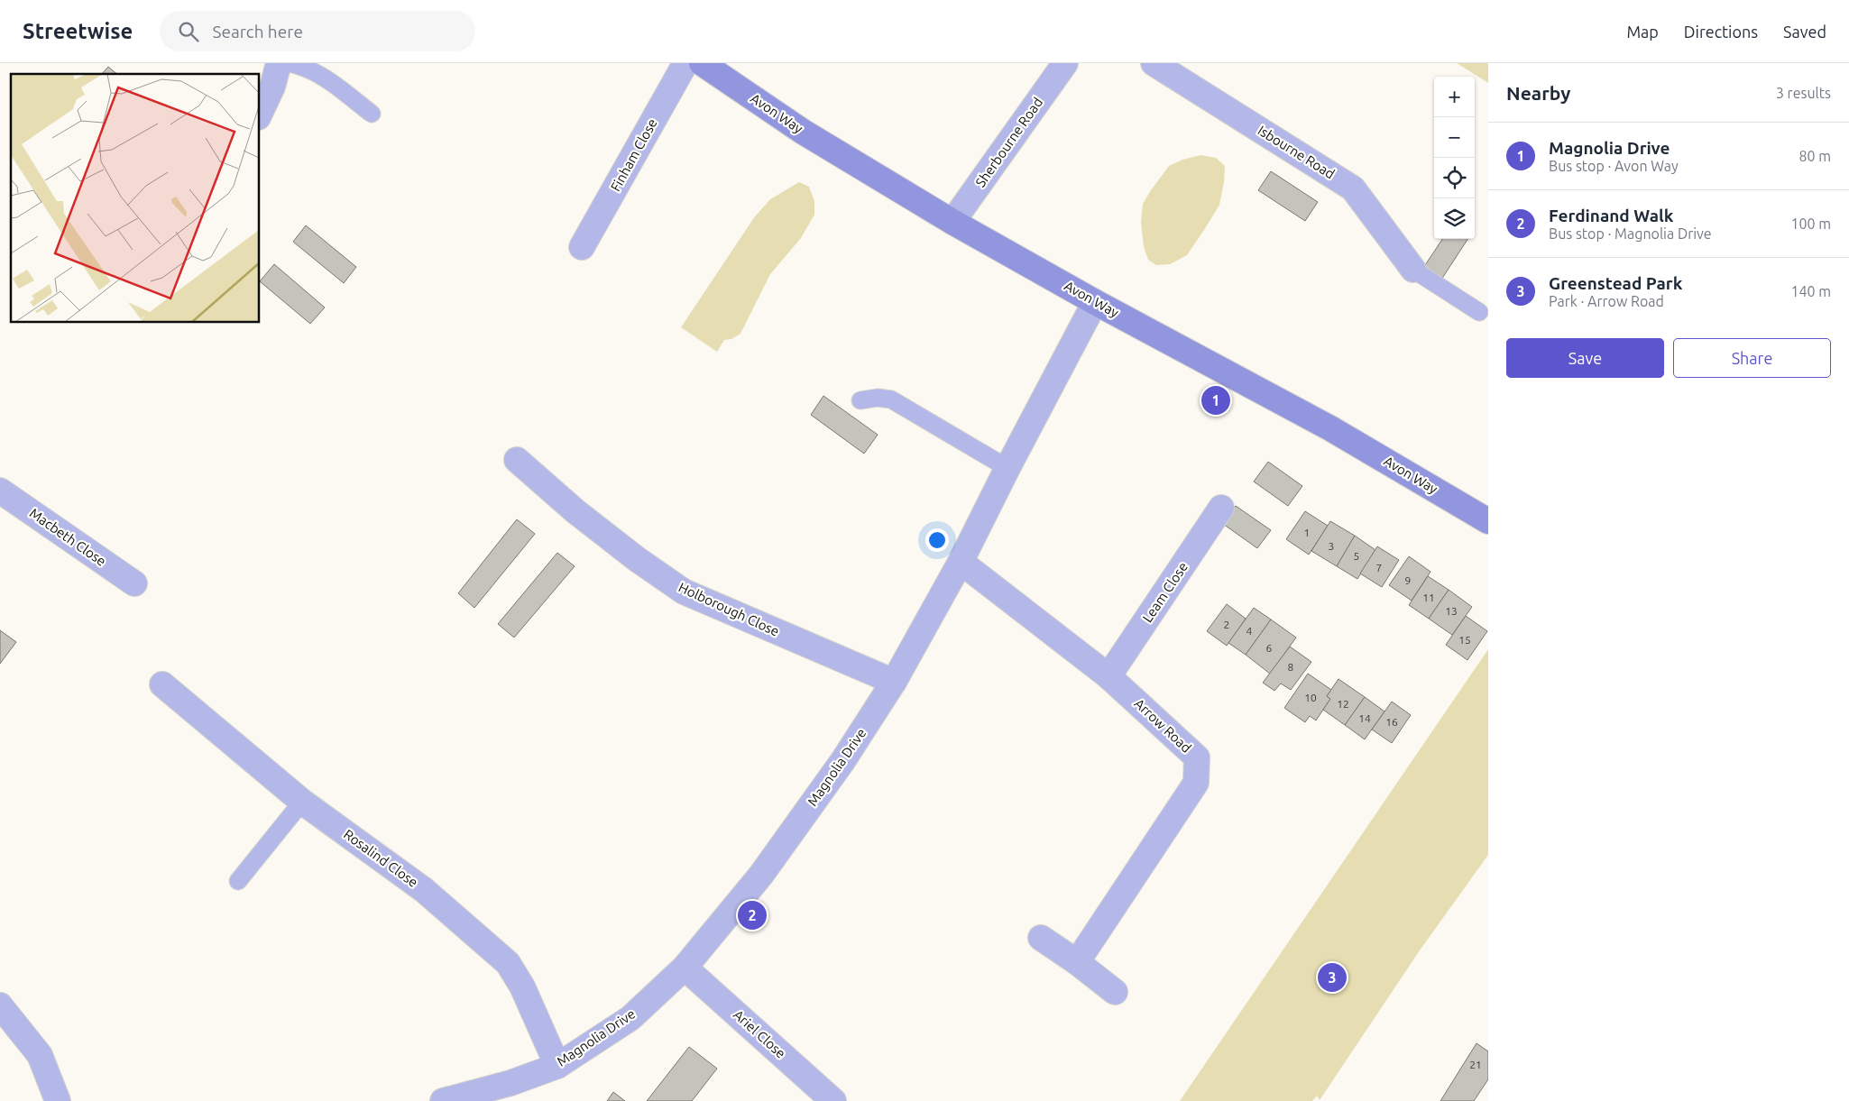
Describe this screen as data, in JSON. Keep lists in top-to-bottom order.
{
  "streets": {
    "street": [
      "Avon Way",
      "Sherbourne Road",
      "Isbourne Road",
      "Finham Close",
      "Macbeth Close",
      "Leam Close",
      "Holborough Close",
      "Arrow Road",
      "Magnolia Drive",
      "Rosalind Close",
      "Ariel Close"
    ]
  },
  "crossings": [
    ["Avon Way", "Sherbourne Road"],
    ["Avon Way", "Magnolia Drive"],
    ["Leam Close", "Arrow Road"],
    ["Holborough Close", "Magnolia Drive"],
    ["Arrow Road", "Magnolia Drive"],
    ["Magnolia Drive", "Rosalind Close"],
    ["Magnolia Drive", "Ariel Close"]
  ],
  "house_numbers": [
    "1",
    "3",
    "5",
    "7",
    "9",
    "11",
    "13",
    "2",
    "4",
    "15",
    "6",
    "8",
    "10",
    "12",
    "14",
    "16",
    "21"
  ],
  "page": {
    "header": "Streetwise",
    "search": "Search here",
    "nav": ["Map", "Directions", "Saved"],
    "heading": ["Nearby", "3 results"],
    "map_buttons": ["+", "−"],
    "list": [
      {
        "mark": "1",
        "name": "Magnolia Drive",
        "note": "Bus stop · Avon Way",
        "value": "80 m"
      },
      {
        "mark": "2",
        "name": "Ferdinand Walk",
        "note": "Bus stop · Magnolia Drive",
        "value": "100 m"
      },
      {
        "mark": "3",
        "name": "Greenstead Park",
        "note": "Park · Arrow Road",
        "value": "140 m"
      }
    ],
    "buttons": ["Save", "Share"],
    "pins": ["1", "2", "3"]
  }
}
